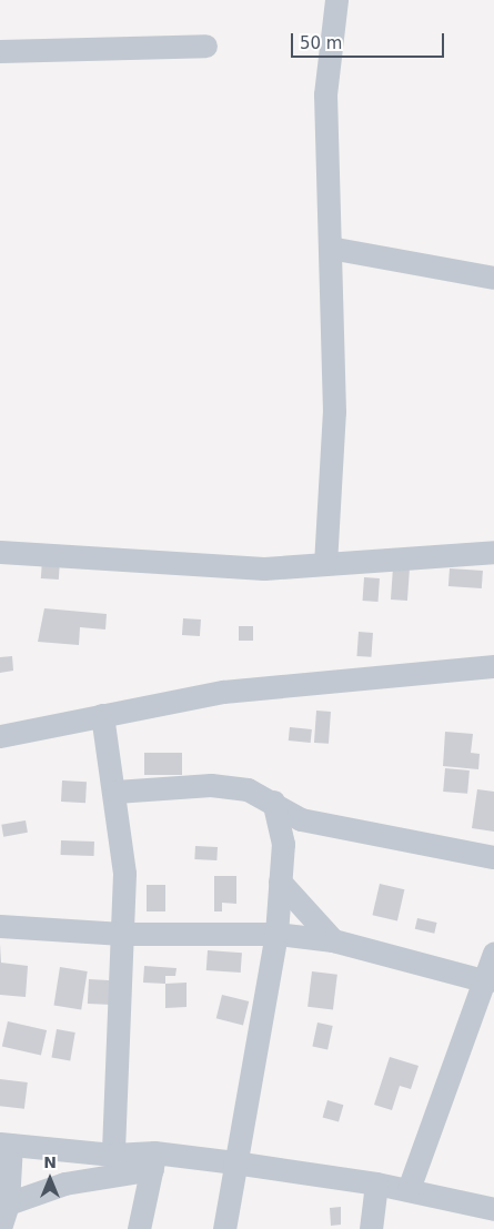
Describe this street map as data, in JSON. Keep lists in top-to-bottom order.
{
  "scale_bar": "50 m",
  "north": "top"
}
